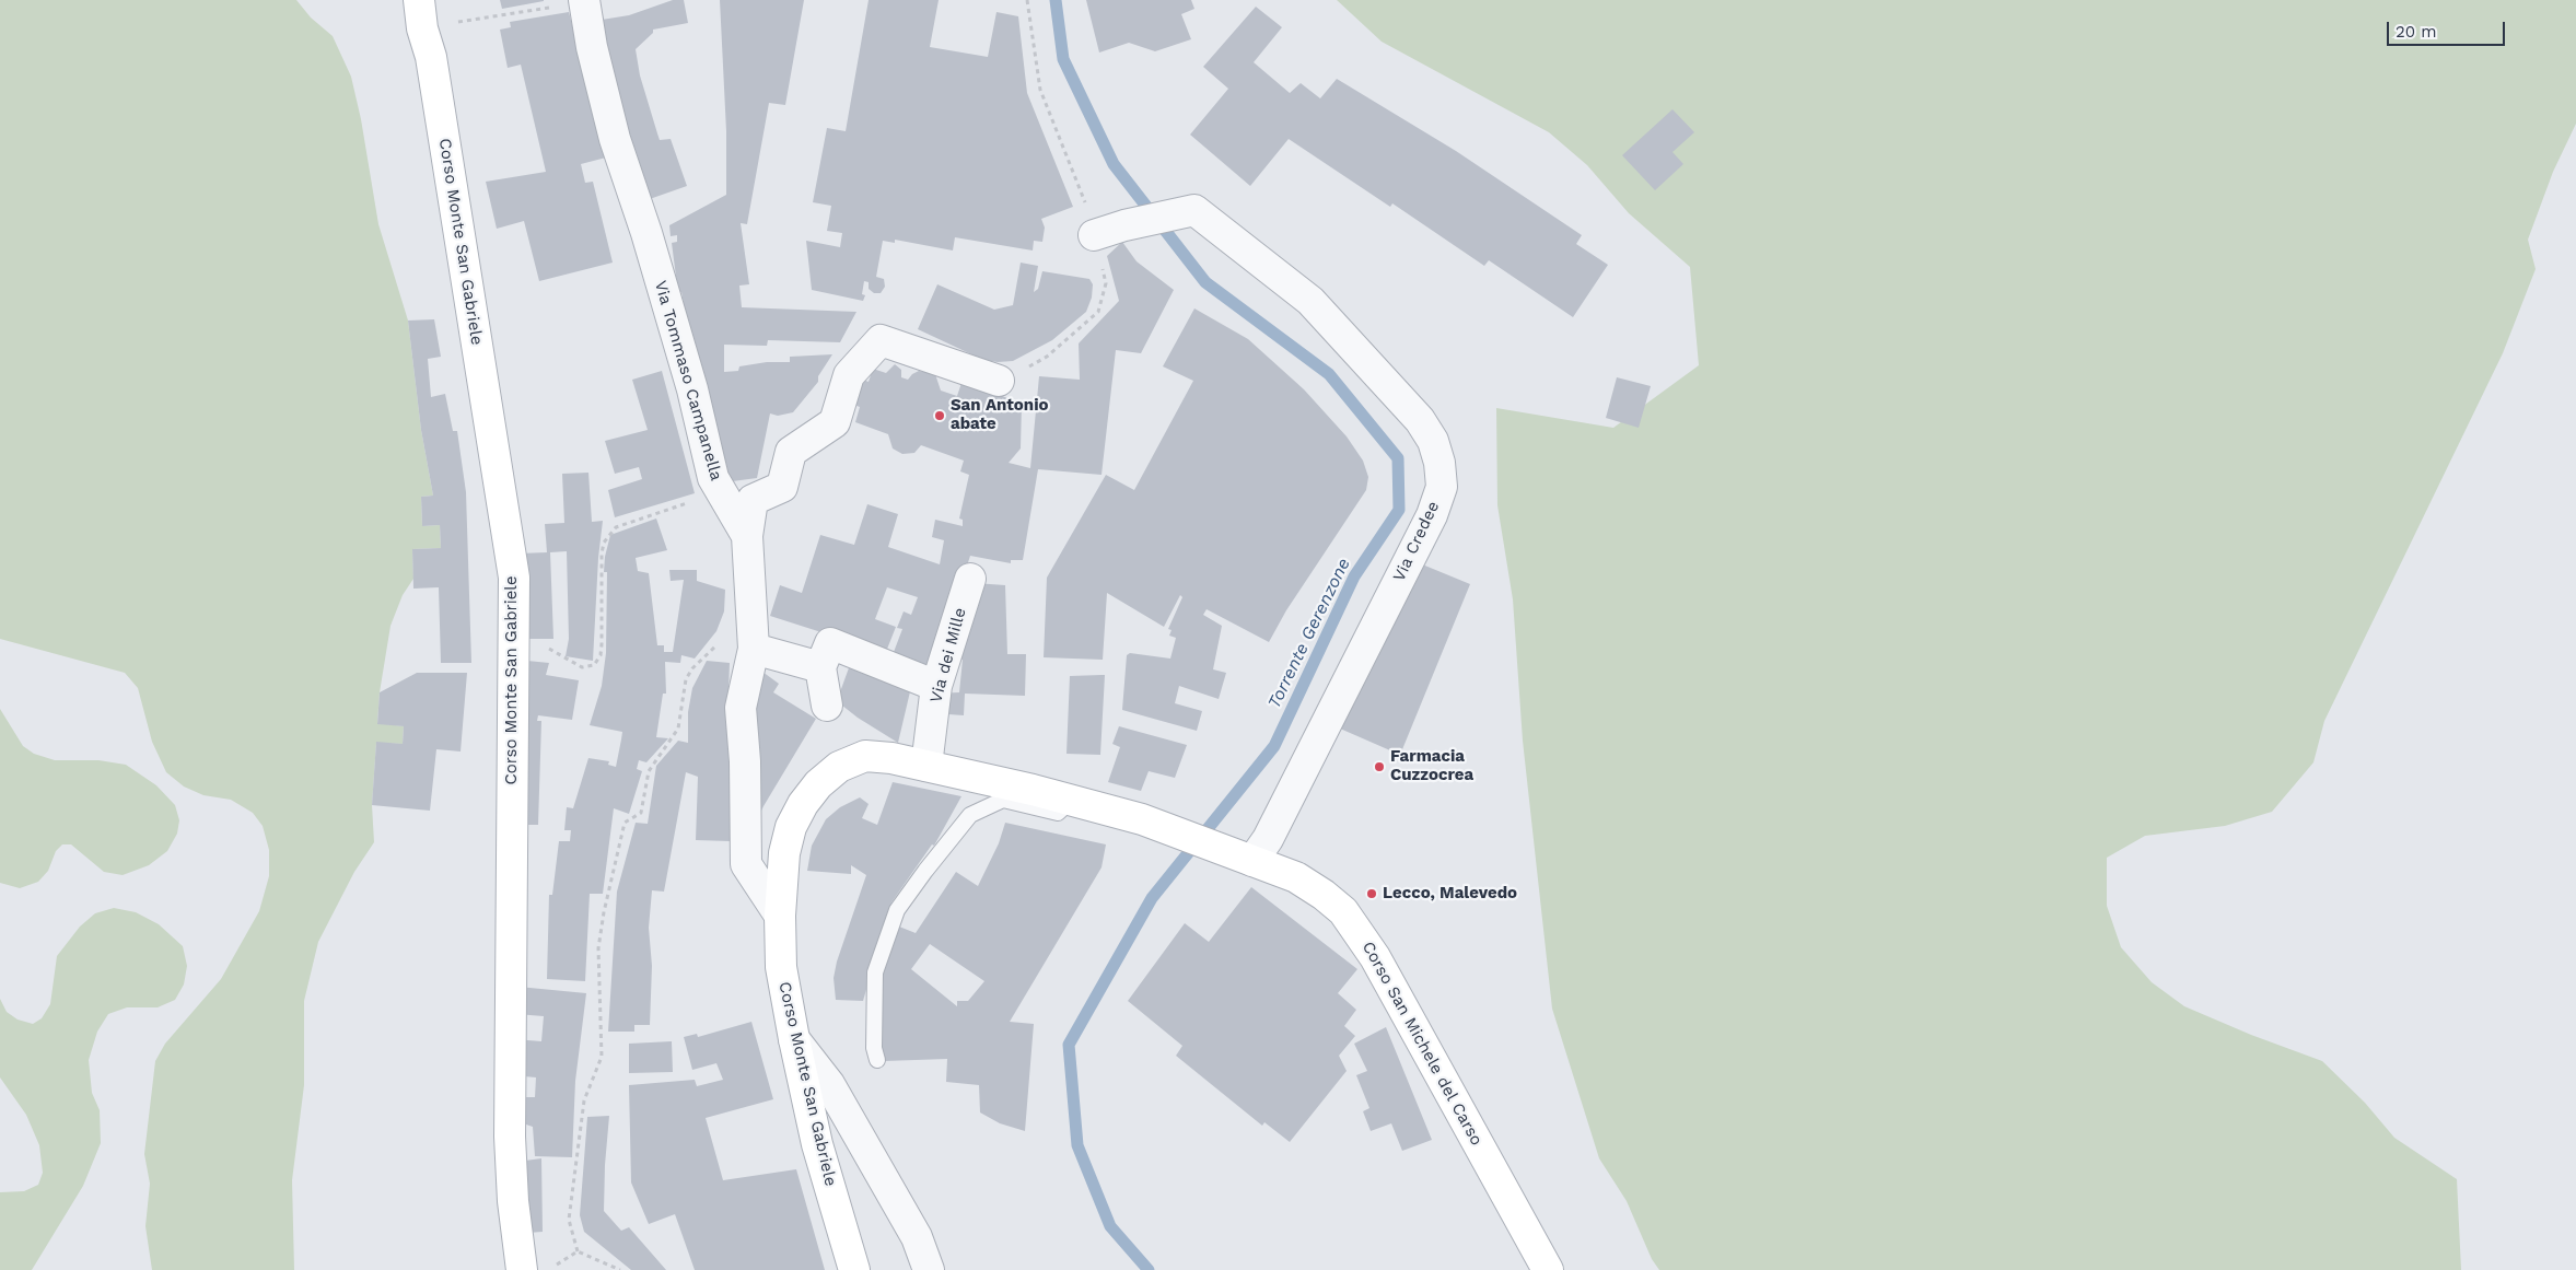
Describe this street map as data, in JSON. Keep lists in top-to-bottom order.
{
  "streets": {
    "main road": ["Corso Monte San Gabriele", "Corso San Michele del Carso"],
    "street": ["Via Tommaso Campanella", "Via Credee", "Via dei Mille"]
  },
  "crossings": [
    ["Corso Monte San Gabriele", "Via Tommaso Campanella"],
    ["Corso Monte San Gabriele", "Via dei Mille"],
    ["Corso Monte San Gabriele", "Corso San Michele del Carso"],
    ["Via Credee", "Corso San Michele del Carso"]
  ],
  "water": ["Torrente Gerenzone"],
  "places": ["San Antonio abate", "Farmacia Cuzzocrea", "Lecco, Malevedo"],
  "scale_bar": "20 m"
}
